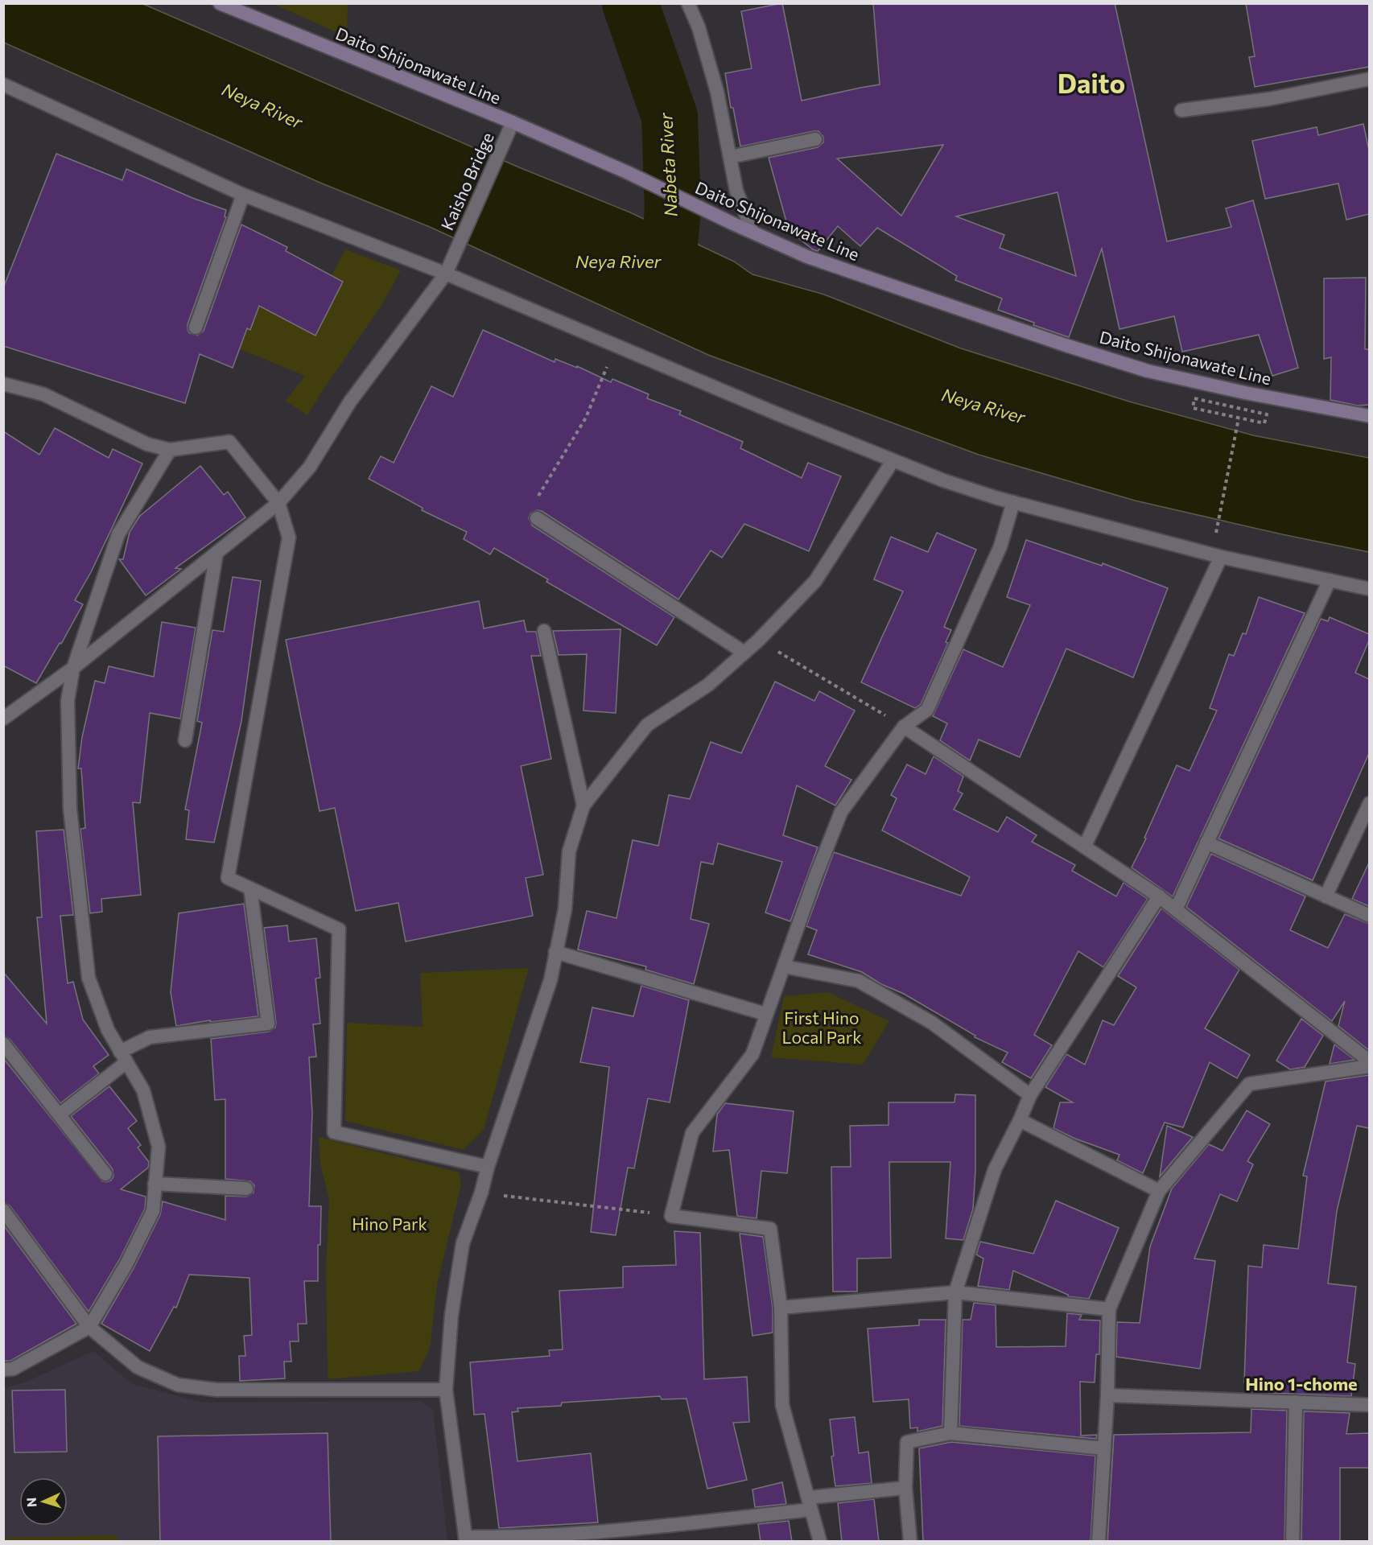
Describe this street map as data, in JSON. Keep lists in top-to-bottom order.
{
  "streets": {
    "main road": ["Daito Shijonawate Line"],
    "street": ["Kaisho Bridge"]
  },
  "crossings": [
    ["Daito Shijonawate Line", "Kaisho Bridge"]
  ],
  "districts": ["Daito", "Hino 1-chome"],
  "water": ["Neya River", "Nabeta River"],
  "parks": ["First Hino Local Park", "Hino Park"],
  "north": "left"
}
